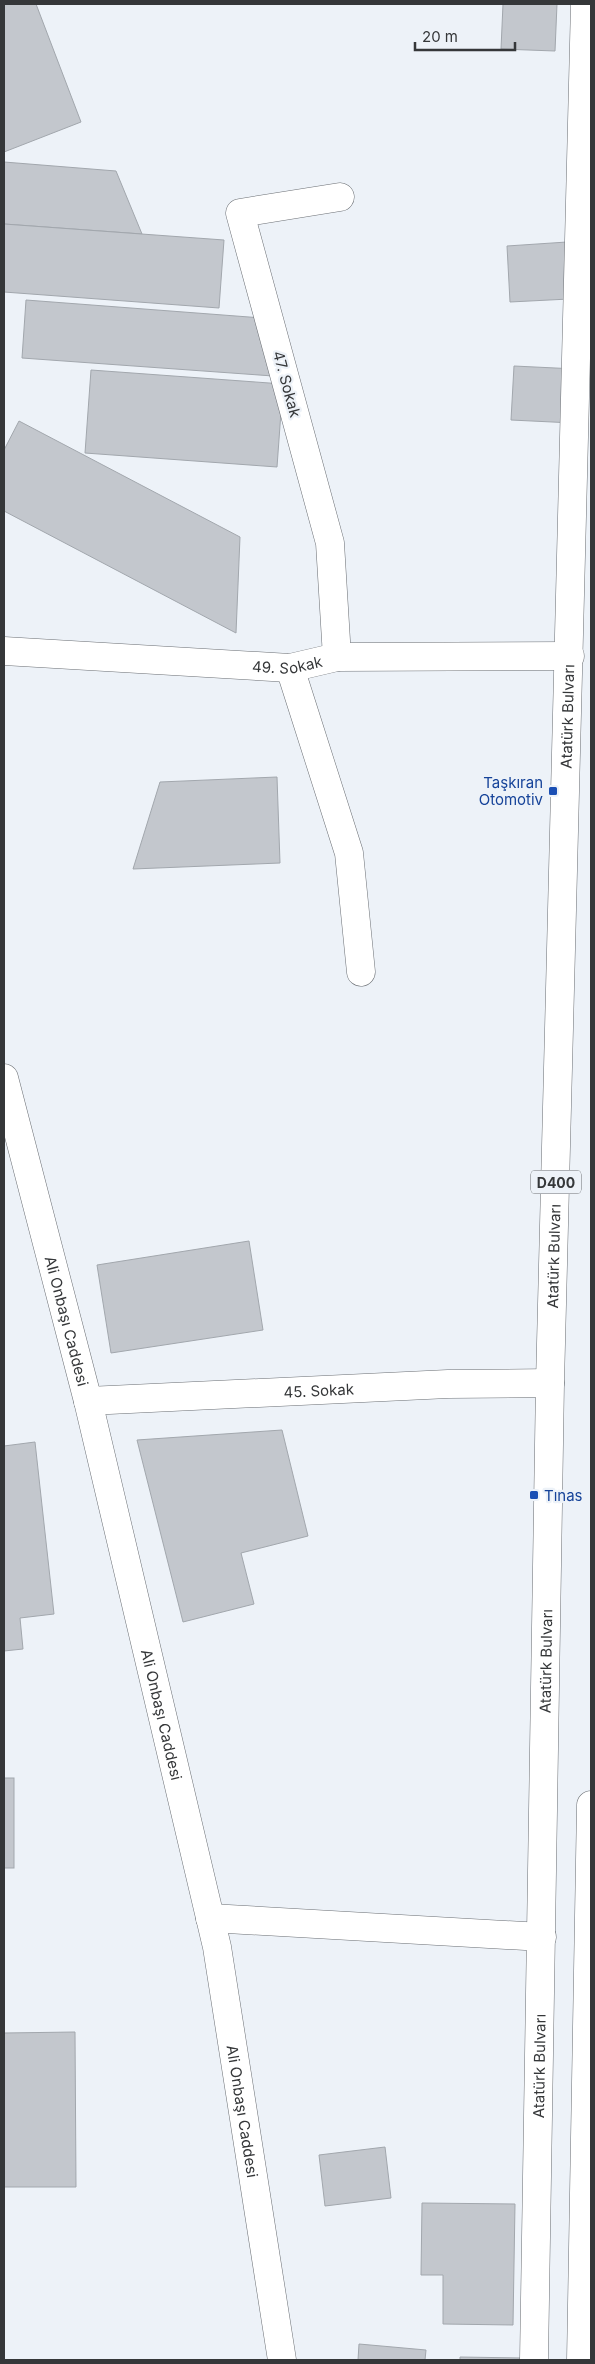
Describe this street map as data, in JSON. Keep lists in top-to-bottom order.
{
  "streets": {
    "street": [
      "47. Sokak",
      "49. Sokak",
      "Atatürk Bulvarı",
      "D400",
      "Ali Onbaşı Caddesi",
      "45. Sokak"
    ]
  },
  "crossings": [
    ["47. Sokak", "49. Sokak"],
    ["49. Sokak", "Atatürk Bulvarı"],
    ["Atatürk Bulvarı", "45. Sokak"],
    ["Ali Onbaşı Caddesi", "45. Sokak"]
  ],
  "places": {
    "transit": ["Taşkıran Otomotiv", "Tınas"]
  },
  "scale_bar": "20 m"
}
